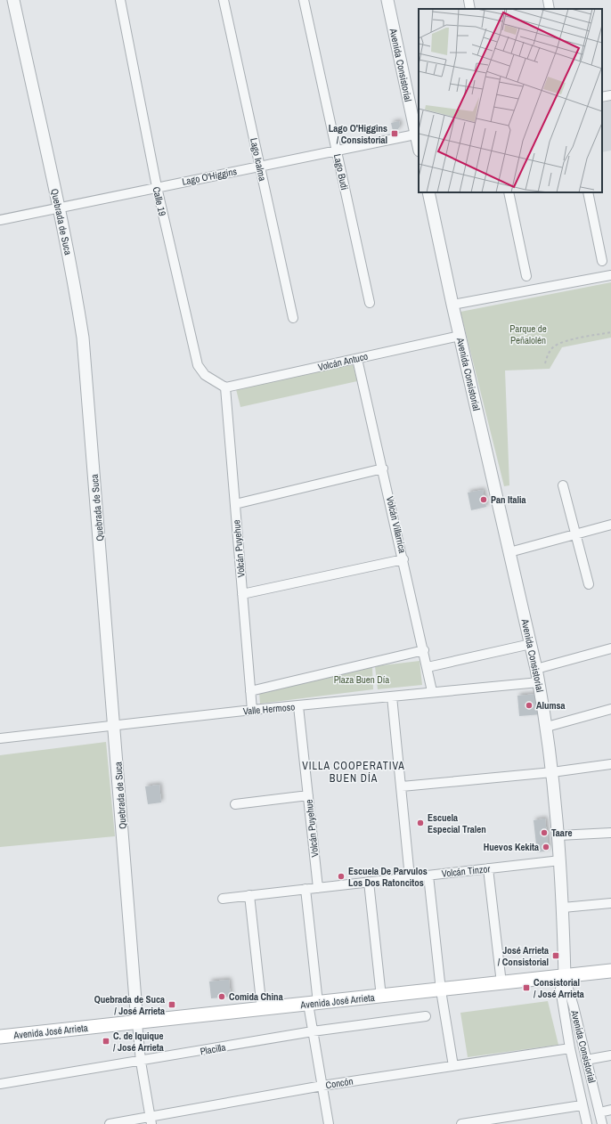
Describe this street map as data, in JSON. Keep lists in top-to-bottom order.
{
  "streets": {
    "main road": ["Avenida José Arrieta"],
    "street": [
      "Avenida Consistorial",
      "Lago Icalma",
      "Lago Budi",
      "Lago O'Higgins",
      "Calle 19",
      "Quebrada de Suca",
      "Volcán Antuco",
      "Volcán Villarrica",
      "Volcán Puyehue",
      "Valle Hermoso",
      "Volcán Tinzor",
      "Placilla",
      "Concón"
    ]
  },
  "crossings": [
    ["Avenida Consistorial", "Lago O'Higgins"],
    ["Avenida Consistorial", "Volcán Antuco"],
    ["Avenida Consistorial", "Valle Hermoso"],
    ["Avenida Consistorial", "Volcán Tinzor"],
    ["Avenida Consistorial", "Avenida José Arrieta"],
    ["Lago Icalma", "Lago O'Higgins"],
    ["Lago Budi", "Lago O'Higgins"],
    ["Lago O'Higgins", "Calle 19"],
    ["Lago O'Higgins", "Quebrada de Suca"],
    ["Calle 19", "Volcán Antuco"],
    ["Calle 19", "Volcán Puyehue"],
    ["Quebrada de Suca", "Valle Hermoso"],
    ["Quebrada de Suca", "Avenida José Arrieta"],
    ["Volcán Antuco", "Volcán Villarrica"],
    ["Volcán Antuco", "Volcán Puyehue"],
    ["Volcán Villarrica", "Valle Hermoso"],
    ["Volcán Puyehue", "Valle Hermoso"],
    ["Volcán Puyehue", "Volcán Tinzor"]
  ],
  "districts": ["VILLA COOPERATIVA BUEN DÍA"],
  "parks": ["Parque de Peñalolén", "Plaza Buen Día"],
  "places": {
    "transit": [
      "Lago O'Higgins / Consistorial",
      "José Arrieta / Consistorial",
      "Consistorial / José Arrieta",
      "Quebrada de Suca / José Arrieta",
      "C. de Iquique / José Arrieta"
    ],
    "other": [
      "Pan Italia",
      "Alumsa",
      "Escuela Especial Tralen",
      "Taare",
      "Huevos Kekita",
      "Escuela De Parvulos Los Dos Ratoncitos",
      "Comida China"
    ]
  }
}
